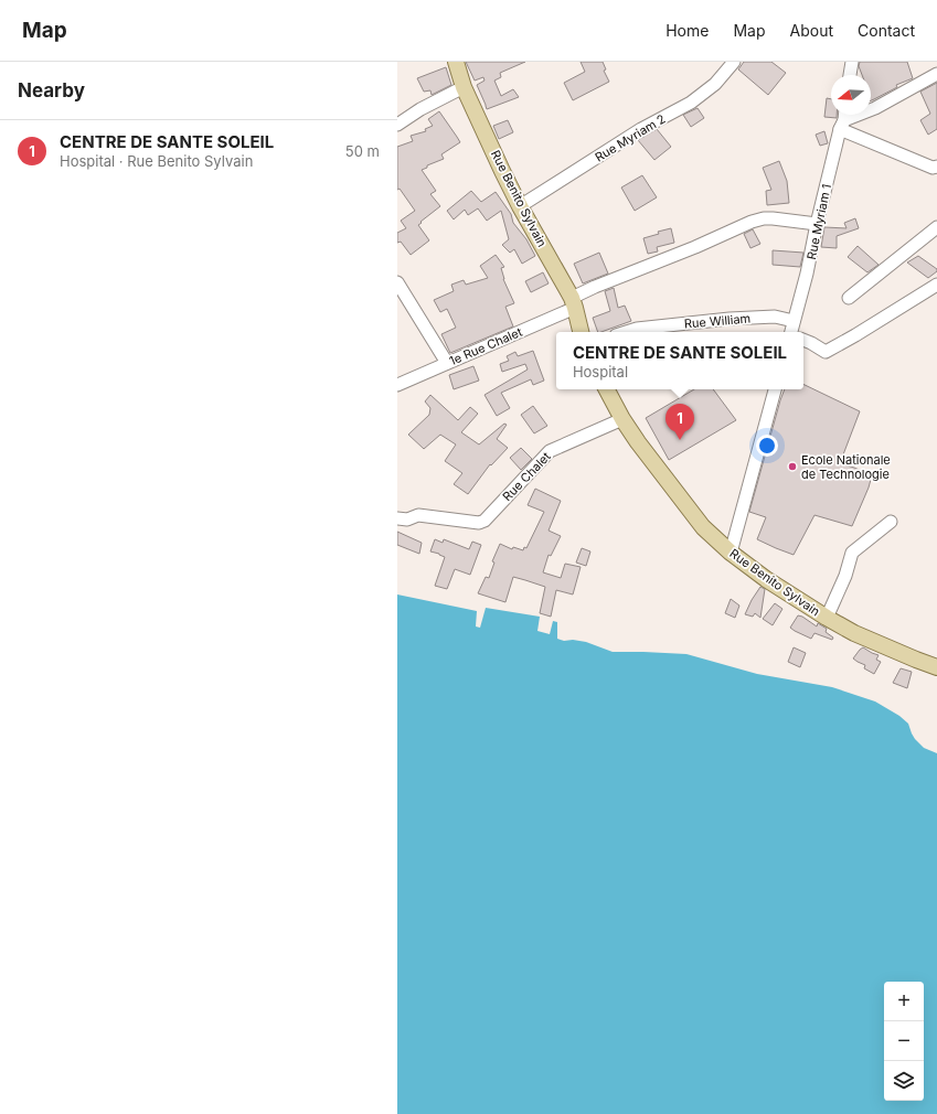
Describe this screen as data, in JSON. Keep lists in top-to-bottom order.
{
  "streets": {
    "main road": ["Rue Benito Sylvain"],
    "street": [
      "Rue Myriam 2",
      "Rue Myriam 1",
      "Rue William",
      "1e Rue Chalet",
      "Rue Chalet"
    ]
  },
  "crossings": [
    ["Rue Myriam 2", "Rue Benito Sylvain"],
    ["Rue Benito Sylvain", "1e Rue Chalet"],
    ["Rue Benito Sylvain", "Rue Chalet"],
    ["Rue Myriam 1", "Rue William"],
    ["Rue Myriam 1", "1e Rue Chalet"]
  ],
  "places": ["Ecole Nationale de Technologie"],
  "north": "left",
  "page": {
    "header": "Map",
    "nav": [
      "Home",
      "Map",
      "About",
      "Contact"
    ],
    "heading": "Nearby",
    "list": [
      {
        "mark": "1",
        "name": "CENTRE DE SANTE SOLEIL",
        "note": "Hospital · Rue Benito Sylvain",
        "value": "50 m"
      }
    ],
    "popup": ["CENTRE DE SANTE SOLEIL", "Hospital"],
    "pins": "1",
    "map_buttons": ["+", "−"]
  }
}
